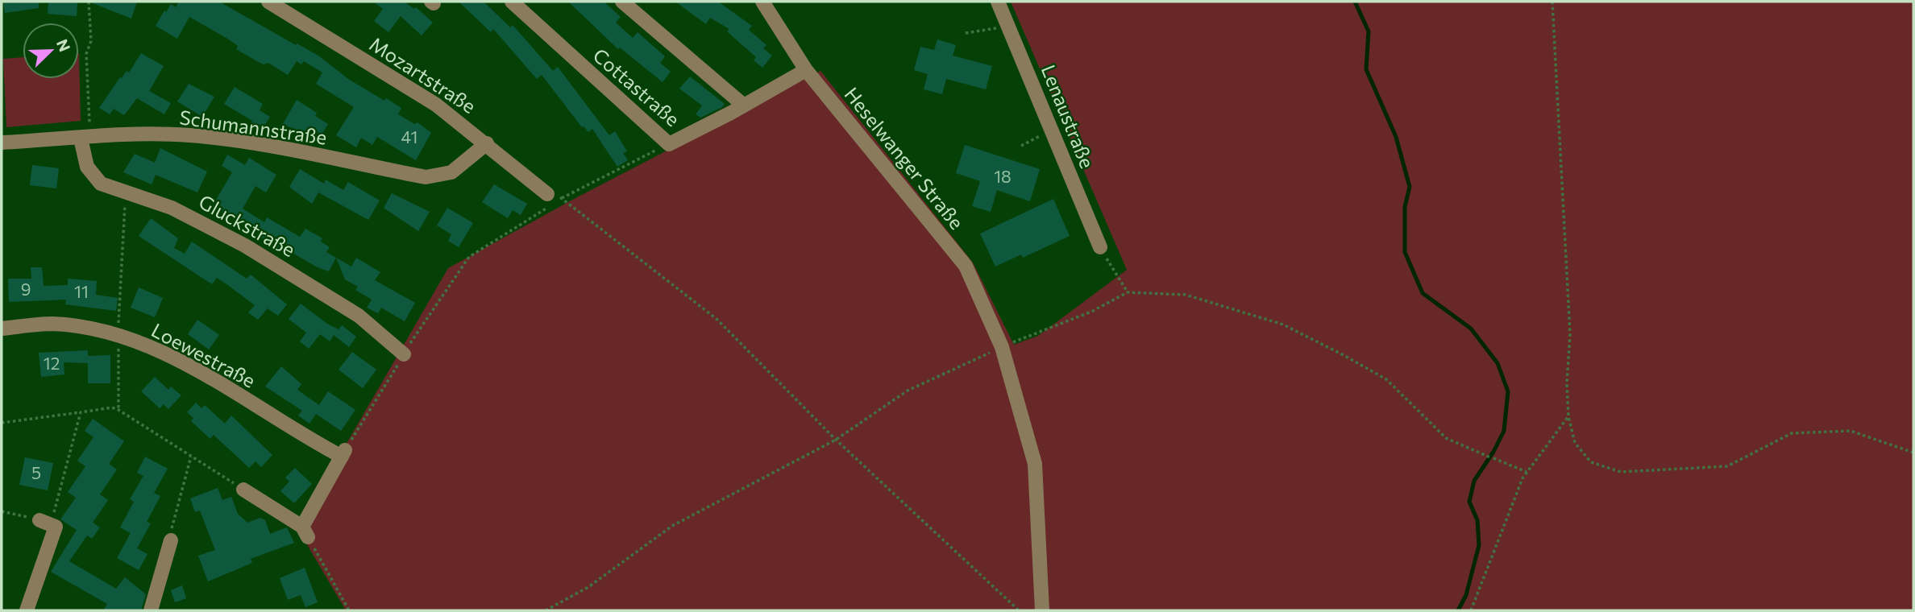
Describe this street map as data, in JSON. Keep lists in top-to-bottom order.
{
  "streets": {
    "street": [
      "Mozartstraße",
      "Cottastraße",
      "Lenaustraße",
      "Schumannstraße",
      "Heselwanger Straße",
      "Gluckstraße",
      "Loewestraße"
    ]
  },
  "crossings": [
    ["Mozartstraße", "Schumannstraße"],
    ["Cottastraße", "Heselwanger Straße"],
    ["Schumannstraße", "Gluckstraße"]
  ],
  "house_numbers": [
    "41",
    "18",
    "9",
    "11",
    "12",
    "5"
  ],
  "north": "top right"
}
